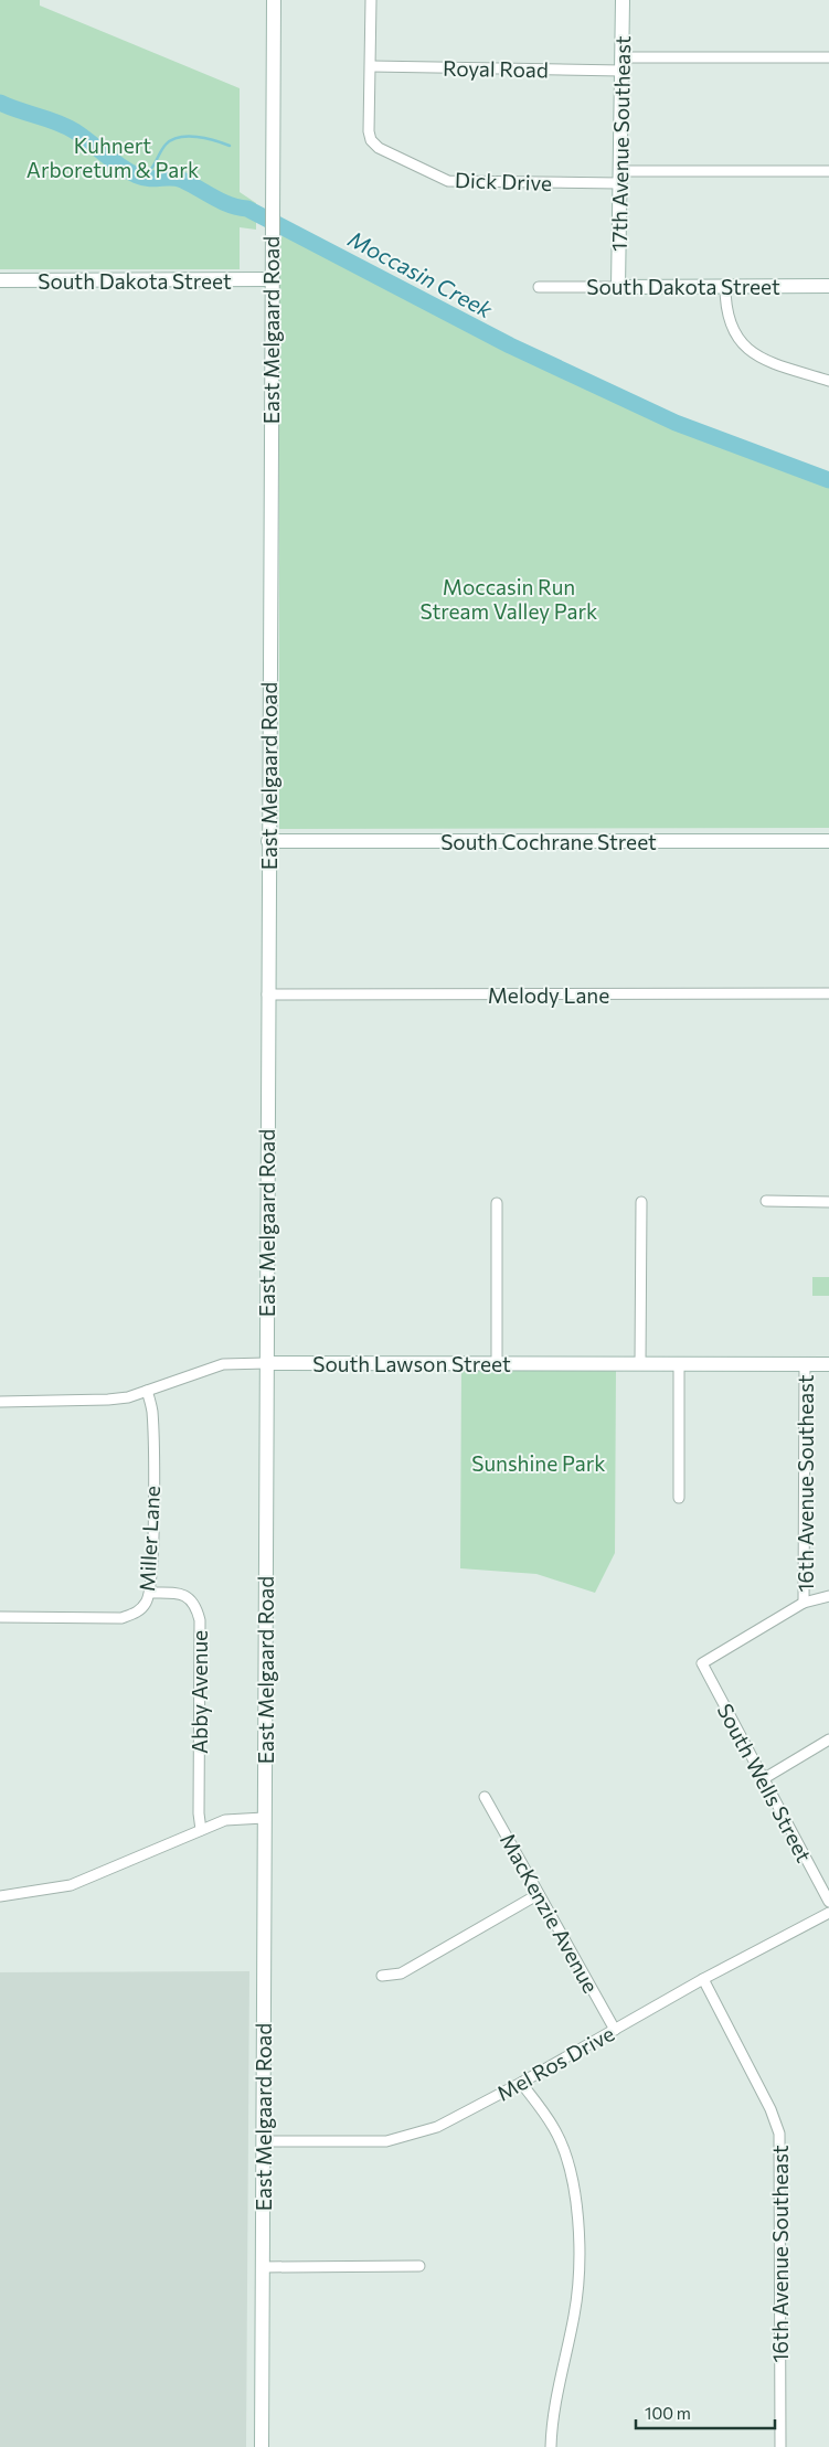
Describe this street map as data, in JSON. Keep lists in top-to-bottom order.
{
  "streets": {
    "main road": [
      "17th Avenue Southeast",
      "South Dakota Street",
      "East Melgaard Road",
      "South Cochrane Street",
      "South Lawson Street"
    ],
    "street": [
      "Royal Road",
      "Dick Drive",
      "Melody Lane",
      "16th Avenue Southeast",
      "Miller Lane",
      "Abby Avenue",
      "South Wells Street",
      "MacKenzie Avenue",
      "Mel Ros Drive"
    ]
  },
  "crossings": [
    ["Royal Road", "17th Avenue Southeast"],
    ["Royal Road", "Dick Drive"],
    ["17th Avenue Southeast", "Dick Drive"],
    ["17th Avenue Southeast", "South Dakota Street"],
    ["South Dakota Street", "East Melgaard Road"],
    ["East Melgaard Road", "South Cochrane Street"],
    ["East Melgaard Road", "Melody Lane"],
    ["East Melgaard Road", "South Lawson Street"],
    ["East Melgaard Road", "Mel Ros Drive"],
    ["South Lawson Street", "16th Avenue Southeast"],
    ["South Lawson Street", "Miller Lane"],
    ["16th Avenue Southeast", "South Wells Street"],
    ["16th Avenue Southeast", "Mel Ros Drive"],
    ["Miller Lane", "Abby Avenue"],
    ["MacKenzie Avenue", "Mel Ros Drive"]
  ],
  "water": ["Moccasin Creek"],
  "parks": ["Kuhnert Arboretum & Park", "Moccasin Run Stream Valley Park", "Sunshine Park"],
  "scale_bar": "100 m"
}
